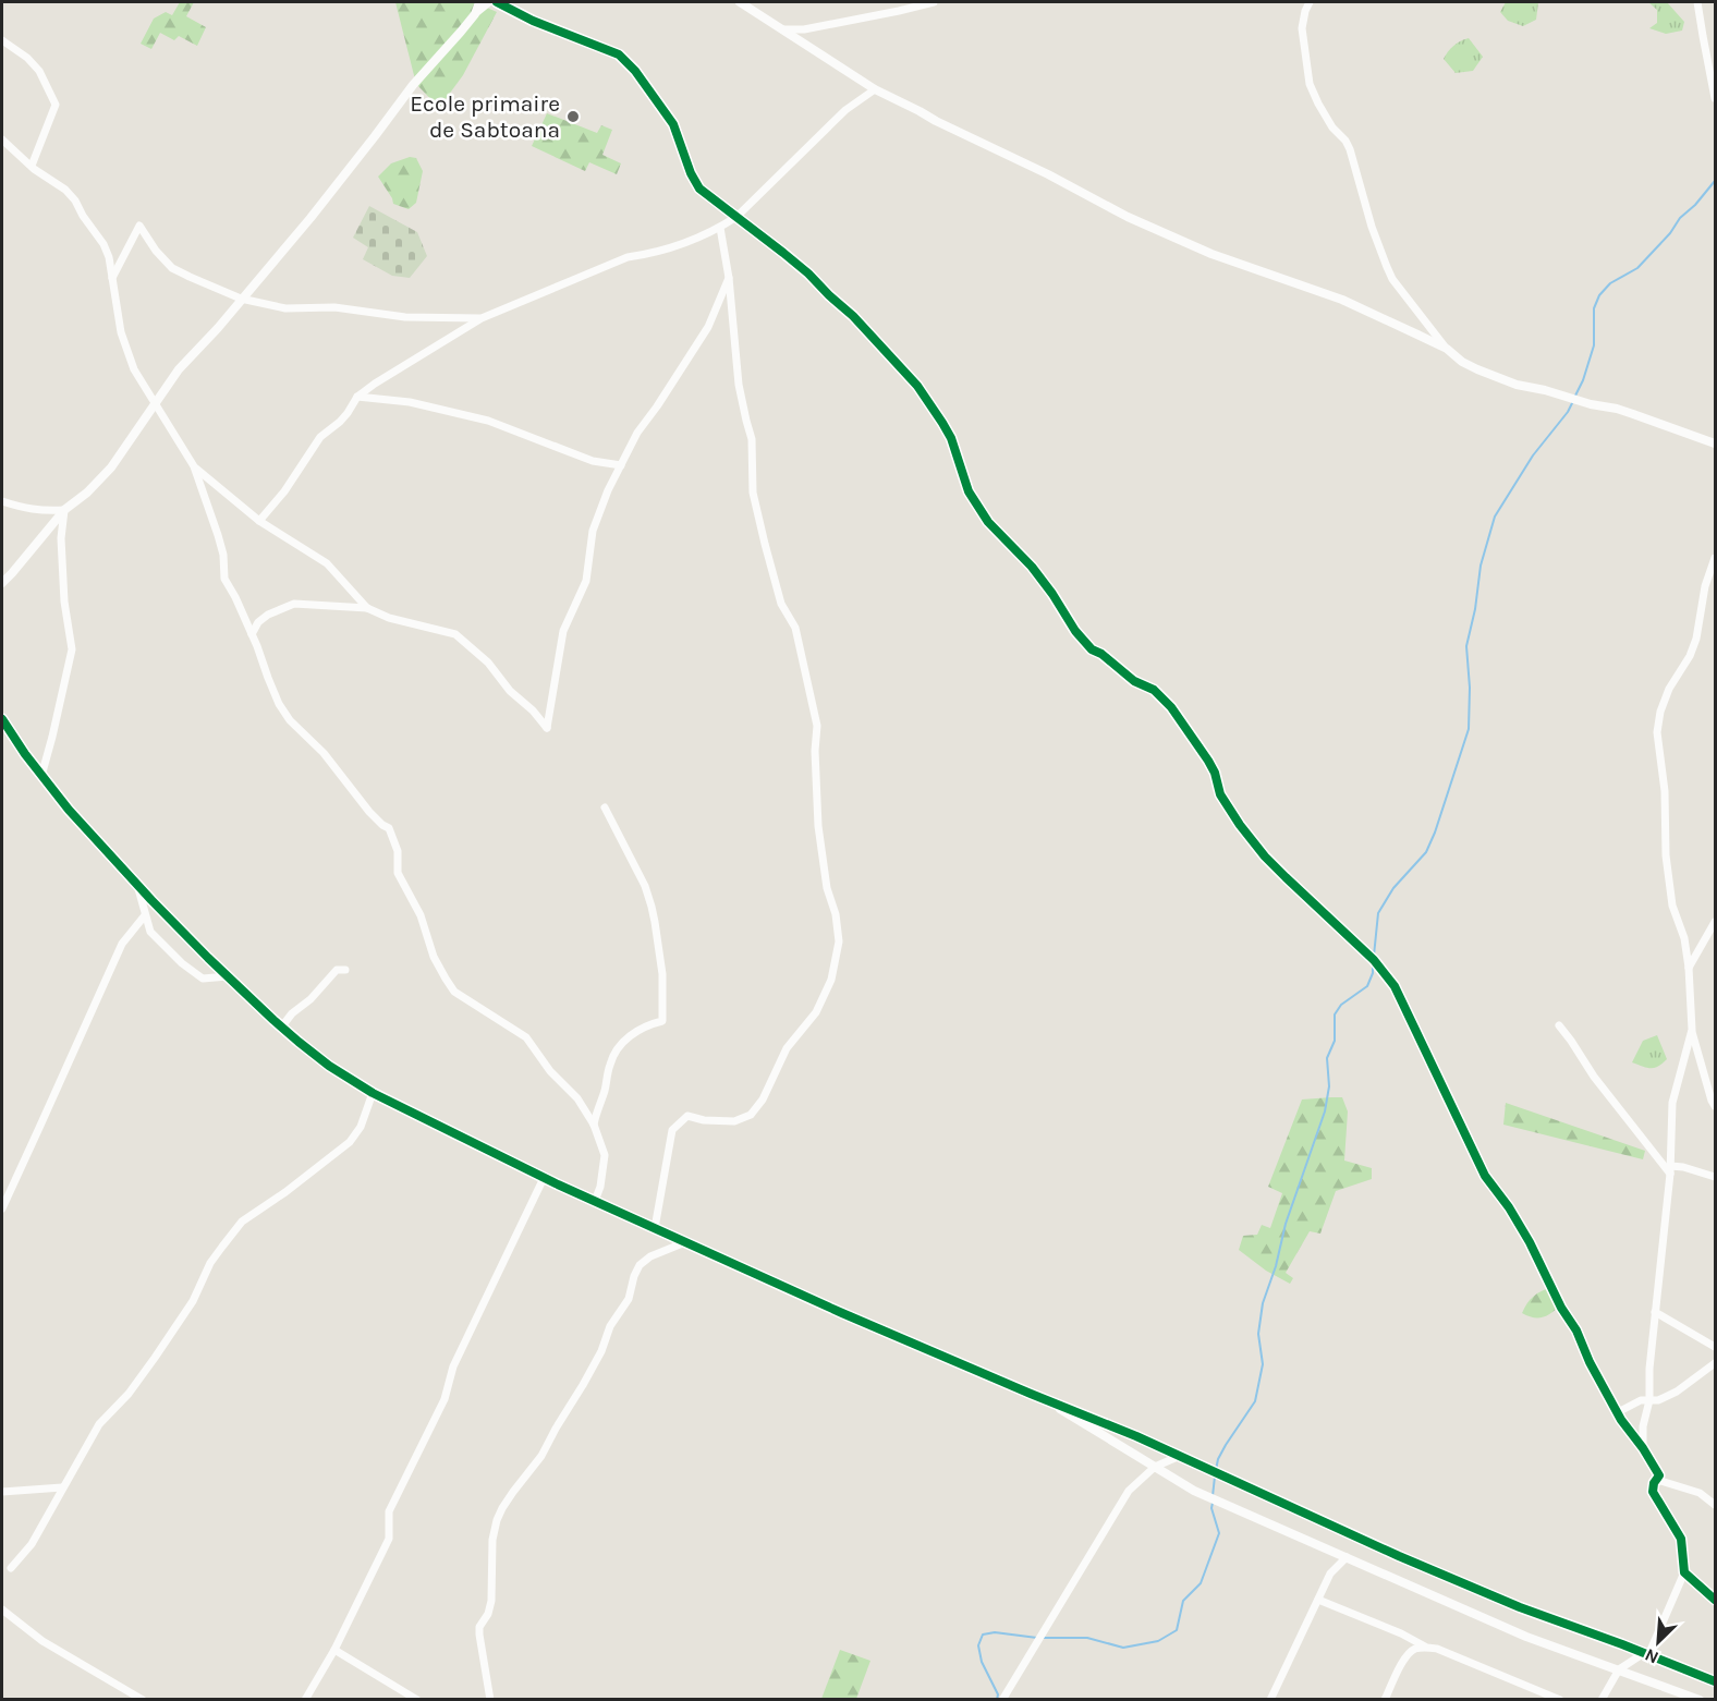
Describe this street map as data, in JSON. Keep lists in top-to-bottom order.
{
  "places": ["Ecole primaire de Sabtoana"],
  "north": "bottom left"
}
